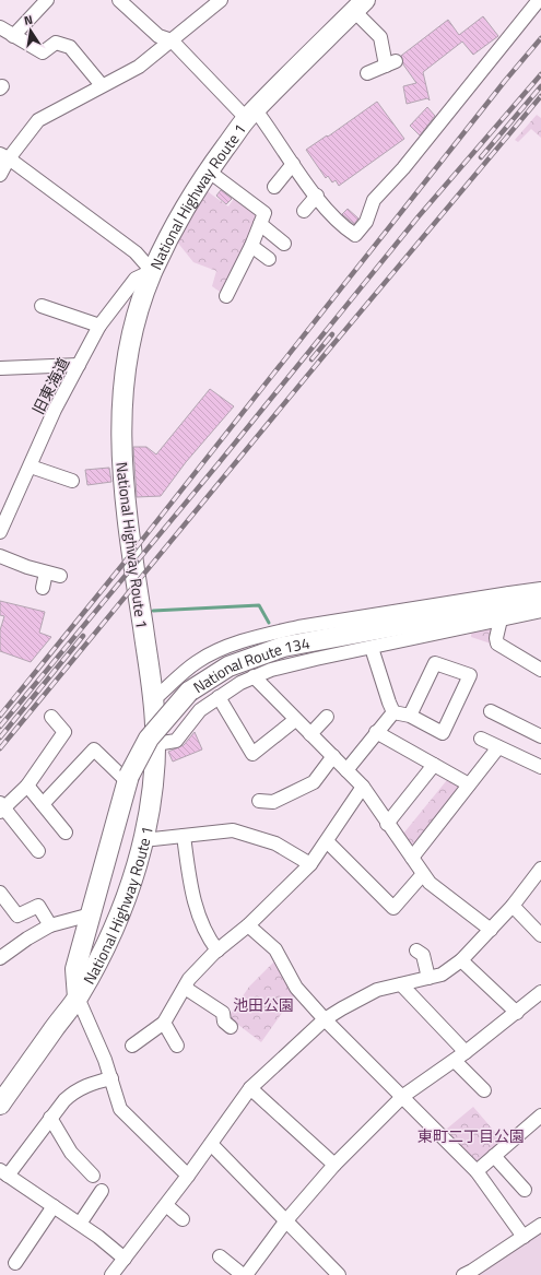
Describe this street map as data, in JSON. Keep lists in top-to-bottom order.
{
  "streets": {
    "highway": ["National Highway Route 1", "National Route 134"],
    "street": ["旧東海道"]
  },
  "crossings": [
    ["National Highway Route 1", "旧東海道"],
    ["National Highway Route 1", "National Route 134"]
  ],
  "parks": ["池田公園", "東町二丁目公園"],
  "north": "top"
}
